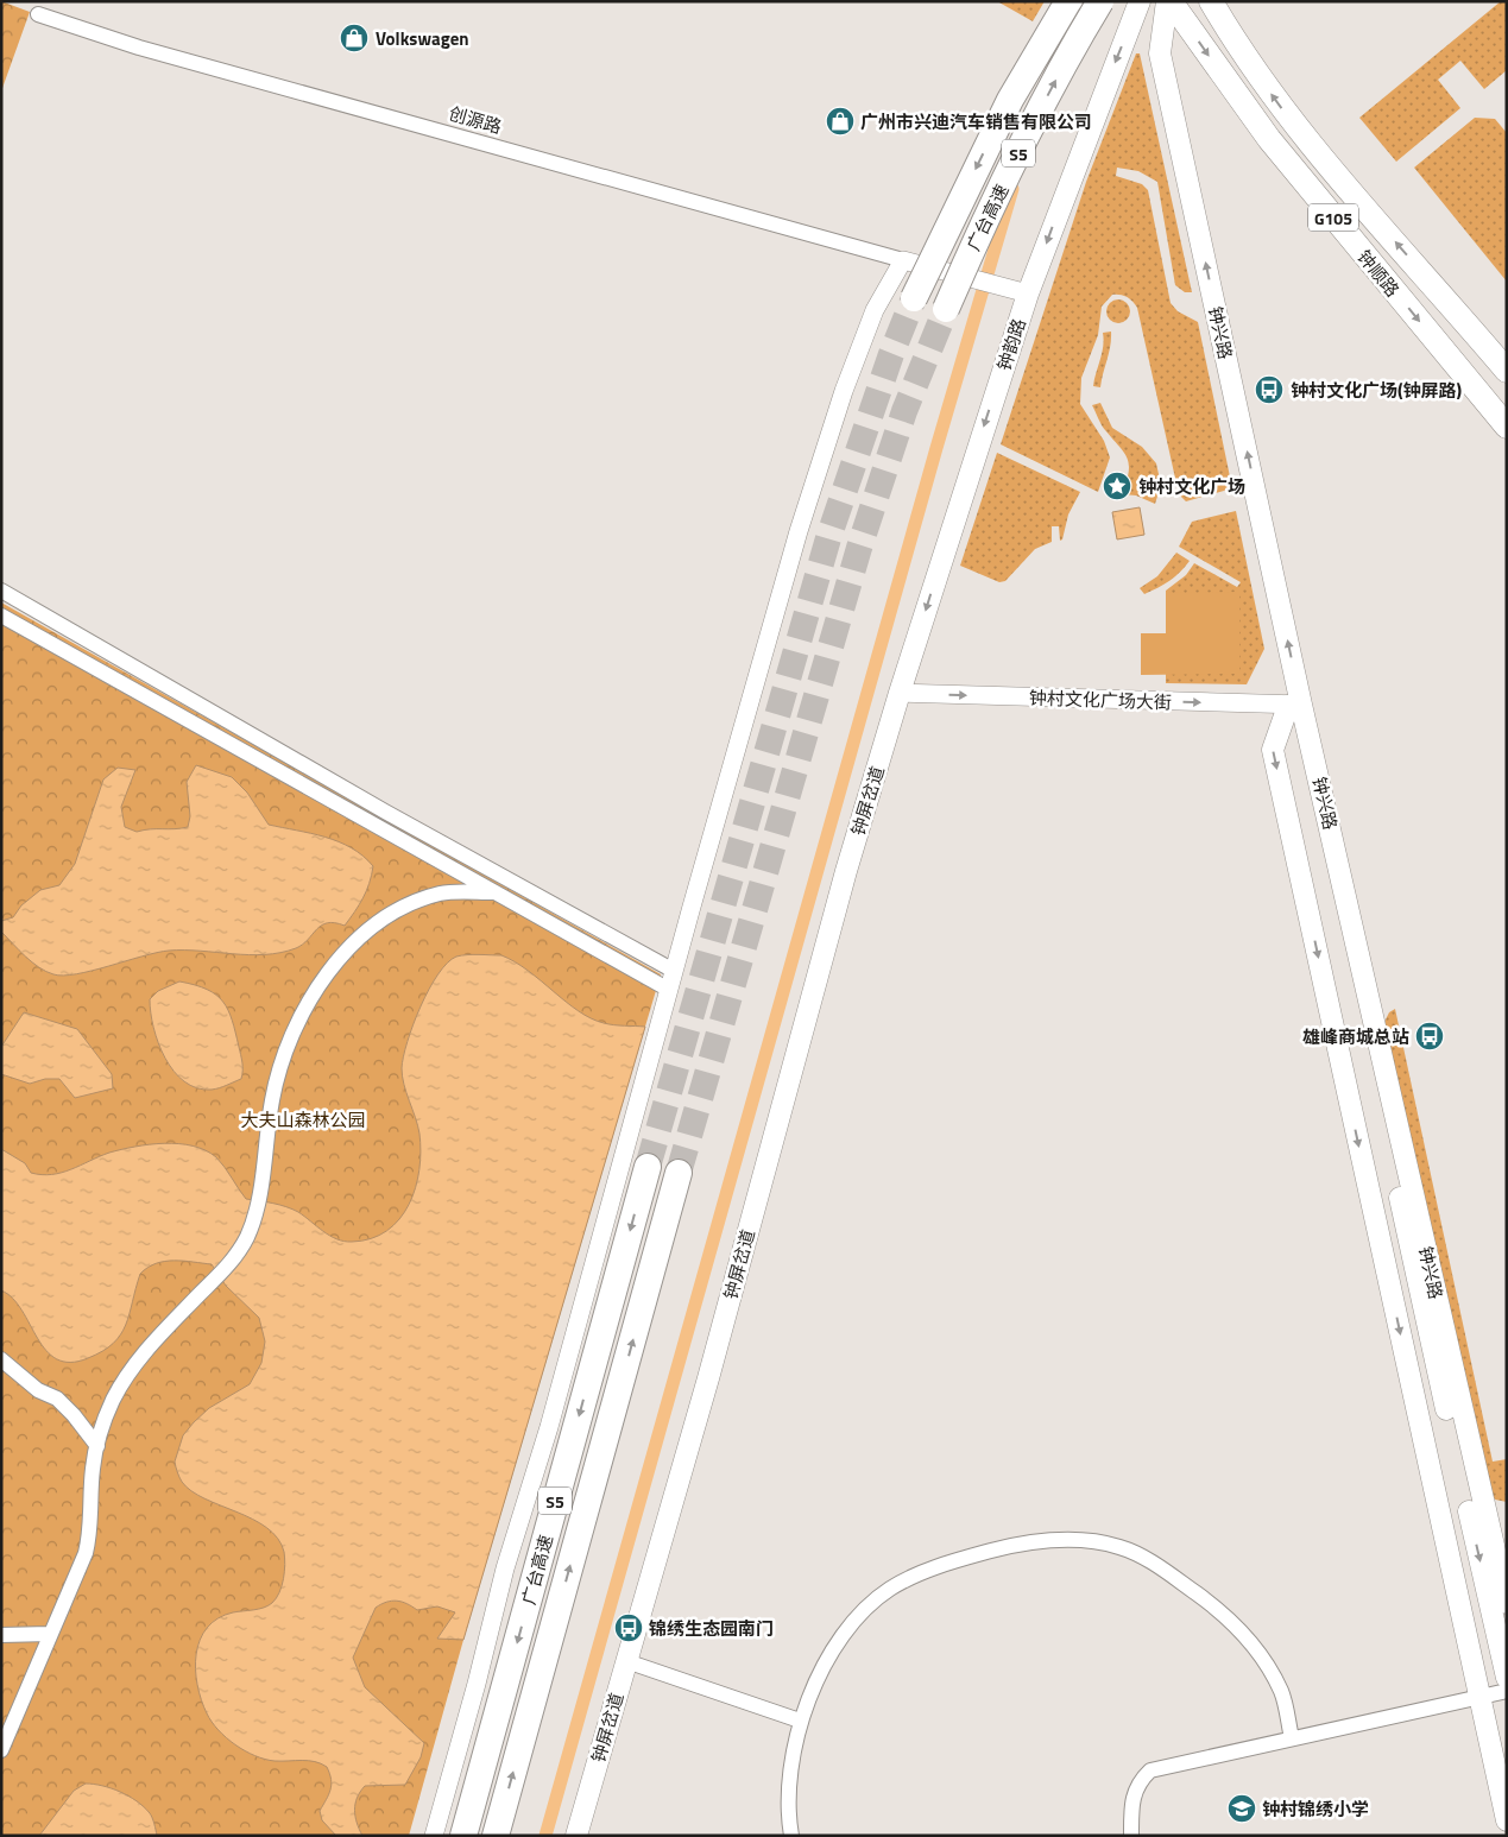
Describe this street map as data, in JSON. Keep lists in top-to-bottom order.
{
  "streets": {
    "highway": [
      "S5",
      "广台高速",
      "G105",
      "钟顺路"
    ],
    "main road": ["钟兴路", "钟韵路", "钟屏岔道"],
    "street": ["创源路", "钟村文化广场大街"]
  },
  "crossings": [
    ["钟顺路", "钟兴路"],
    ["钟兴路", "钟村文化广场大街"],
    ["钟韵路", "钟村文化广场大街"],
    ["钟韵路", "钟屏岔道"],
    ["钟村文化广场大街", "钟屏岔道"]
  ],
  "one_way": ["钟韵路", "钟村文化广场大街"],
  "parks": ["大夫山森林公园"],
  "places": {
    "shop": ["Volkswagen", "广州市兴迪汽车销售有限公司"],
    "bus stop": ["钟村文化广场(钟屏路)", "雄峰商城总站", "锦绣生态园南门"],
    "place": ["钟村文化广场"],
    "school or university": ["钟村锦绣小学"]
  }
}
